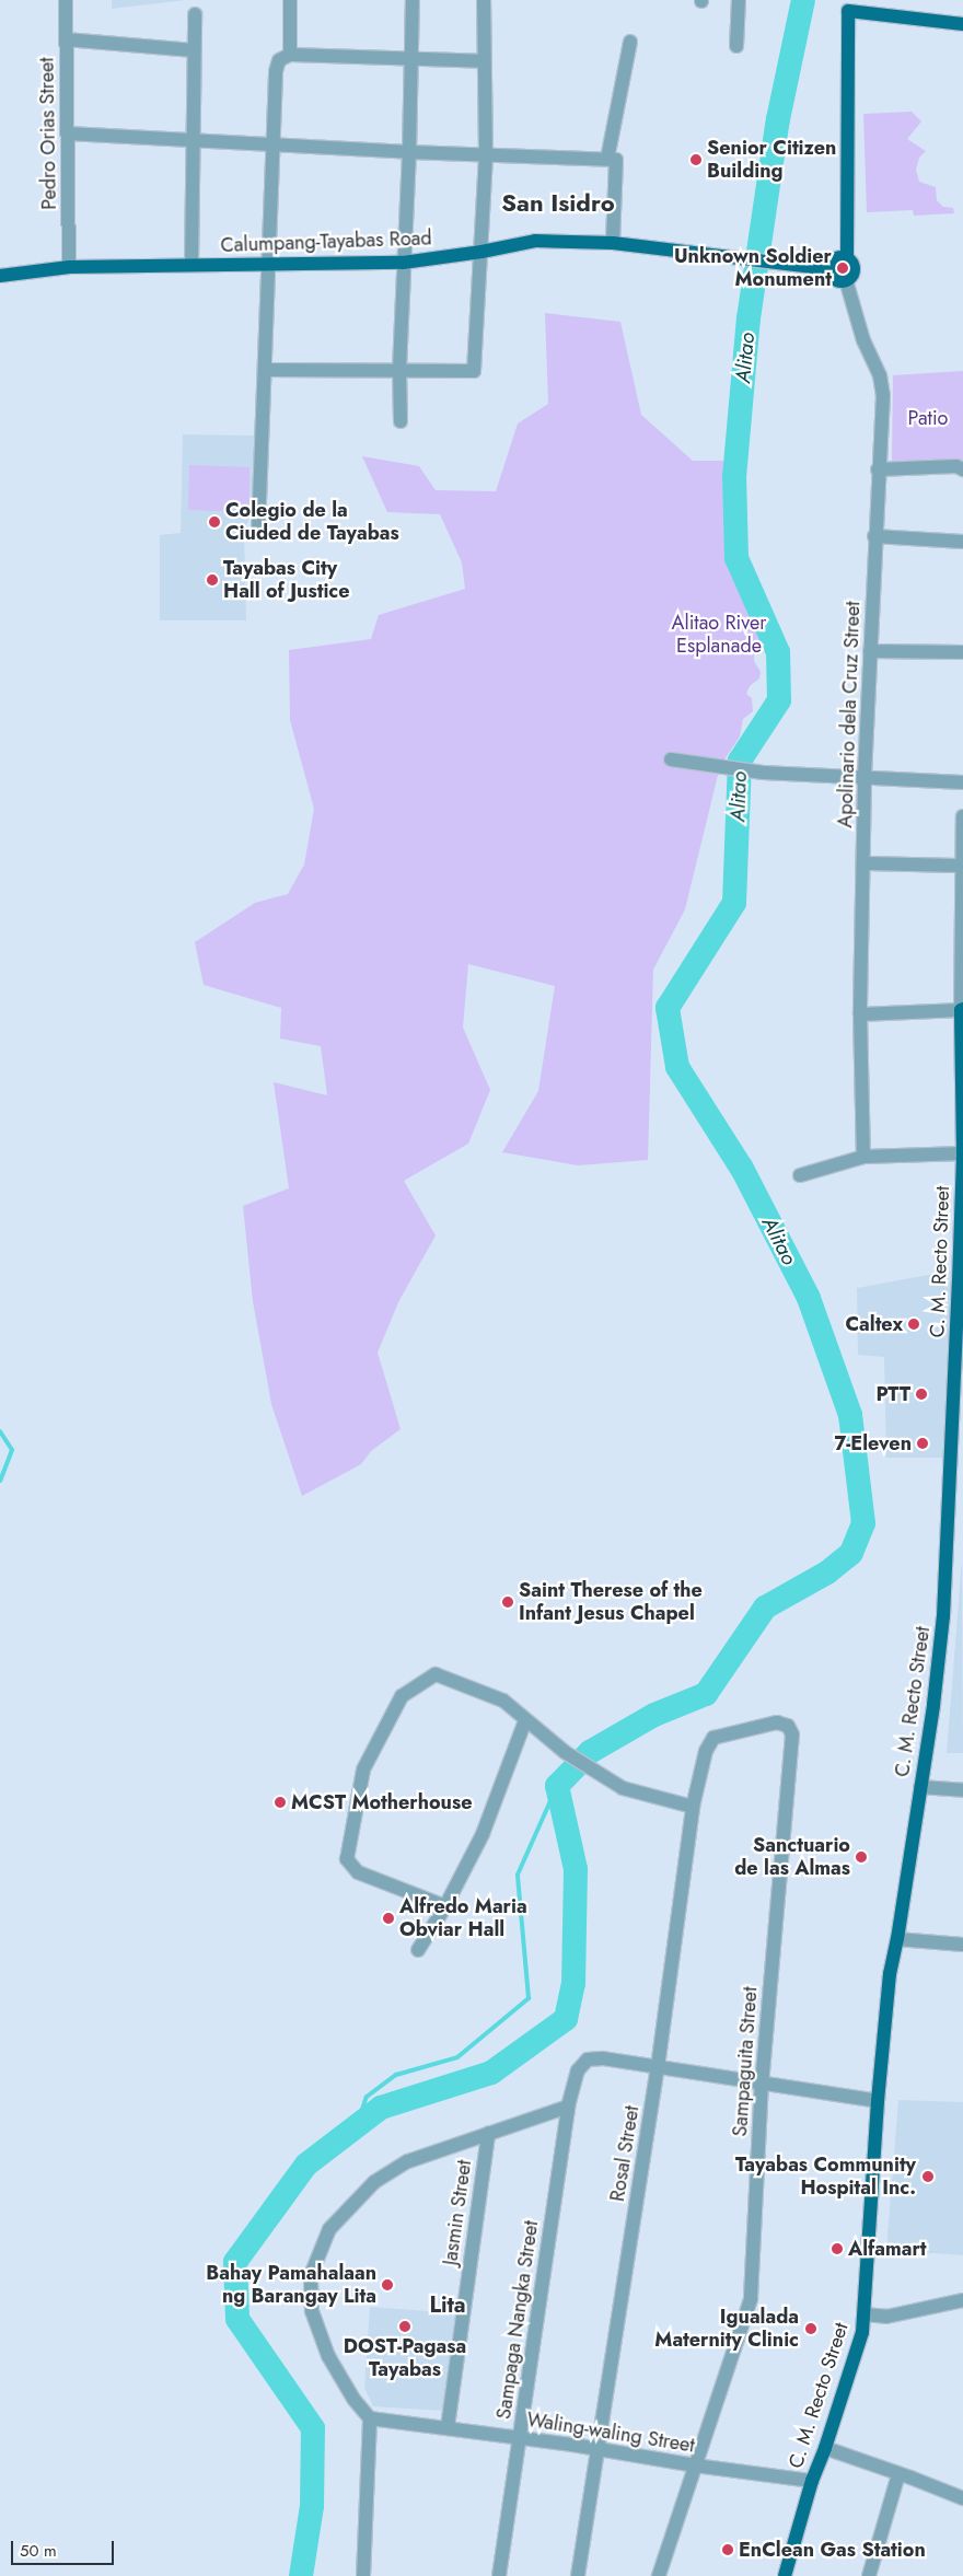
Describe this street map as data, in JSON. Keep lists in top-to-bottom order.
{
  "streets": {
    "main road": ["Calumpang-Tayabas Road", "C. M. Recto Street"],
    "street": [
      "Pedro Orias Street",
      "Apolinario dela Cruz Street",
      "Sampaguita Street",
      "Rosal Street",
      "Jasmin Street",
      "Sampaga Nangka Street",
      "Waling-waling Street"
    ]
  },
  "crossings": [
    ["Pedro Orias Street", "Calumpang-Tayabas Road"],
    ["Calumpang-Tayabas Road", "Apolinario dela Cruz Street"],
    ["C. M. Recto Street", "Waling-waling Street"],
    ["Sampaguita Street", "Rosal Street"],
    ["Sampaguita Street", "Waling-waling Street"],
    ["Rosal Street", "Sampaga Nangka Street"],
    ["Rosal Street", "Waling-waling Street"],
    ["Jasmin Street", "Waling-waling Street"],
    ["Sampaga Nangka Street", "Waling-waling Street"]
  ],
  "districts": ["San Isidro", "Lita"],
  "water": ["Alitao"],
  "parks": ["Patio", "Alitao River Esplanade"],
  "places": [
    "Senior Citizen Building",
    "Unknown Soldier Monument",
    "Colegio de la Ciuded de Tayabas",
    "Tayabas City Hall of Justice",
    "Caltex",
    "PTT",
    "7-Eleven",
    "Saint Therese of the Infant Jesus Chapel",
    "MCST Motherhouse",
    "Sanctuario de las Almas",
    "Alfredo Maria Obviar Hall",
    "Tayabas Community Hospital Inc.",
    "Alfamart",
    "Bahay Pamahalaan ng Barangay Lita",
    "DOST-Pagasa Tayabas",
    "Igualada Maternity Clinic",
    "EnClean Gas Station"
  ],
  "scale_bar": "50 m"
}
